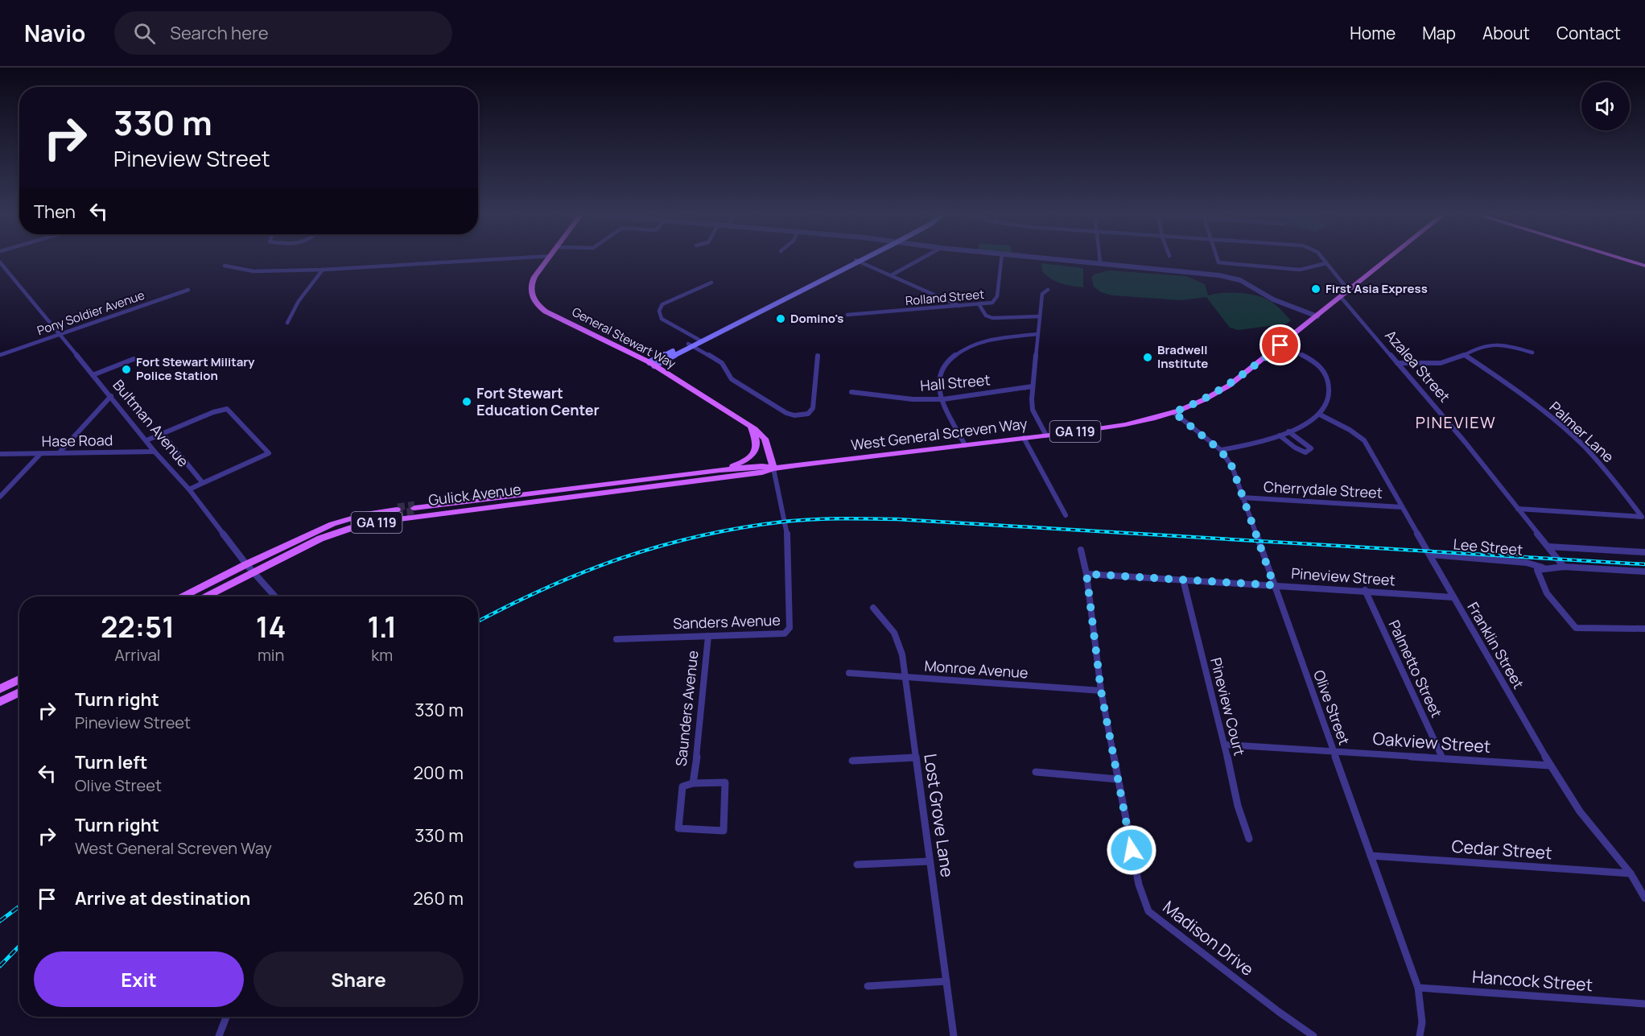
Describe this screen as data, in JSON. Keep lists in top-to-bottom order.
{
  "streets": {
    "main road": [
      "General Stewart Way",
      "GA 119",
      "West General Screven Way",
      "Gulick Avenue"
    ],
    "street": [
      "Rolland Street",
      "Pony Soldier Avenue",
      "Azalea Street",
      "Hall Street",
      "Bultman Avenue",
      "Palmer Lane",
      "Hase Road",
      "Cherrydale Street",
      "Lee Street",
      "Pineview Street",
      "Sanders Avenue",
      "Franklin Street",
      "Palmetto Street",
      "Monroe Avenue",
      "Pineview Court",
      "Olive Street",
      "Saunders Avenue",
      "Oakview Street",
      "Lost Grove Lane",
      "Cedar Street",
      "Madison Drive",
      "Hancock Street"
    ]
  },
  "crossings": [
    ["Pony Soldier Avenue", "Bultman Avenue"],
    ["General Stewart Way", "GA 119"],
    ["General Stewart Way", "West General Screven Way"],
    ["General Stewart Way", "Gulick Avenue"],
    ["General Stewart Way", "Sanders Avenue"],
    ["Azalea Street", "Palmer Lane"],
    ["Azalea Street", "West General Screven Way"],
    ["Azalea Street", "Lee Street"],
    ["Bultman Avenue", "GA 119"],
    ["Bultman Avenue", "Hase Road"],
    ["Bultman Avenue", "Gulick Avenue"],
    ["GA 119", "West General Screven Way"],
    ["GA 119", "Gulick Avenue"],
    ["GA 119", "Sanders Avenue"],
    ["West General Screven Way", "Gulick Avenue"],
    ["West General Screven Way", "Sanders Avenue"],
    ["West General Screven Way", "Olive Street"],
    ["Cherrydale Street", "Franklin Street"],
    ["Cherrydale Street", "Olive Street"],
    ["Gulick Avenue", "Sanders Avenue"],
    ["Lee Street", "Franklin Street"],
    ["Pineview Street", "Franklin Street"],
    ["Pineview Street", "Palmetto Street"],
    ["Pineview Street", "Pineview Court"],
    ["Pineview Street", "Olive Street"],
    ["Pineview Street", "Madison Drive"],
    ["Sanders Avenue", "Saunders Avenue"],
    ["Franklin Street", "Oakview Street"],
    ["Franklin Street", "Cedar Street"],
    ["Palmetto Street", "Oakview Street"],
    ["Monroe Avenue", "Lost Grove Lane"],
    ["Monroe Avenue", "Madison Drive"],
    ["Pineview Court", "Oakview Street"],
    ["Olive Street", "Oakview Street"],
    ["Olive Street", "Cedar Street"],
    ["Olive Street", "Hancock Street"]
  ],
  "districts": ["PINEVIEW"],
  "places": [
    "First Asia Express",
    "Domino's",
    "Bradwell Institute",
    "Fort Stewart Military Police Station",
    "Fort Stewart Education Center"
  ],
  "page": {
    "header": "Navio",
    "search": "Search here",
    "nav": [
      "Home",
      "Map",
      "About",
      "Contact"
    ],
    "turn": ["330 m", "Pineview Street"],
    "then": "Then",
    "eta": [
      "22:51",
      "Arrival",
      "14",
      "min",
      "1.1",
      "km"
    ],
    "list": [
      {
        "name": "Turn right",
        "note": "Pineview Street",
        "value": "330 m"
      },
      {
        "name": "Turn left",
        "note": "Olive Street",
        "value": "200 m"
      },
      {
        "name": "Turn right",
        "note": "West General Screven Way",
        "value": "330 m"
      },
      {
        "name": "Arrive at destination",
        "value": "260 m"
      }
    ],
    "buttons": ["Exit", "Share"]
  }
}
